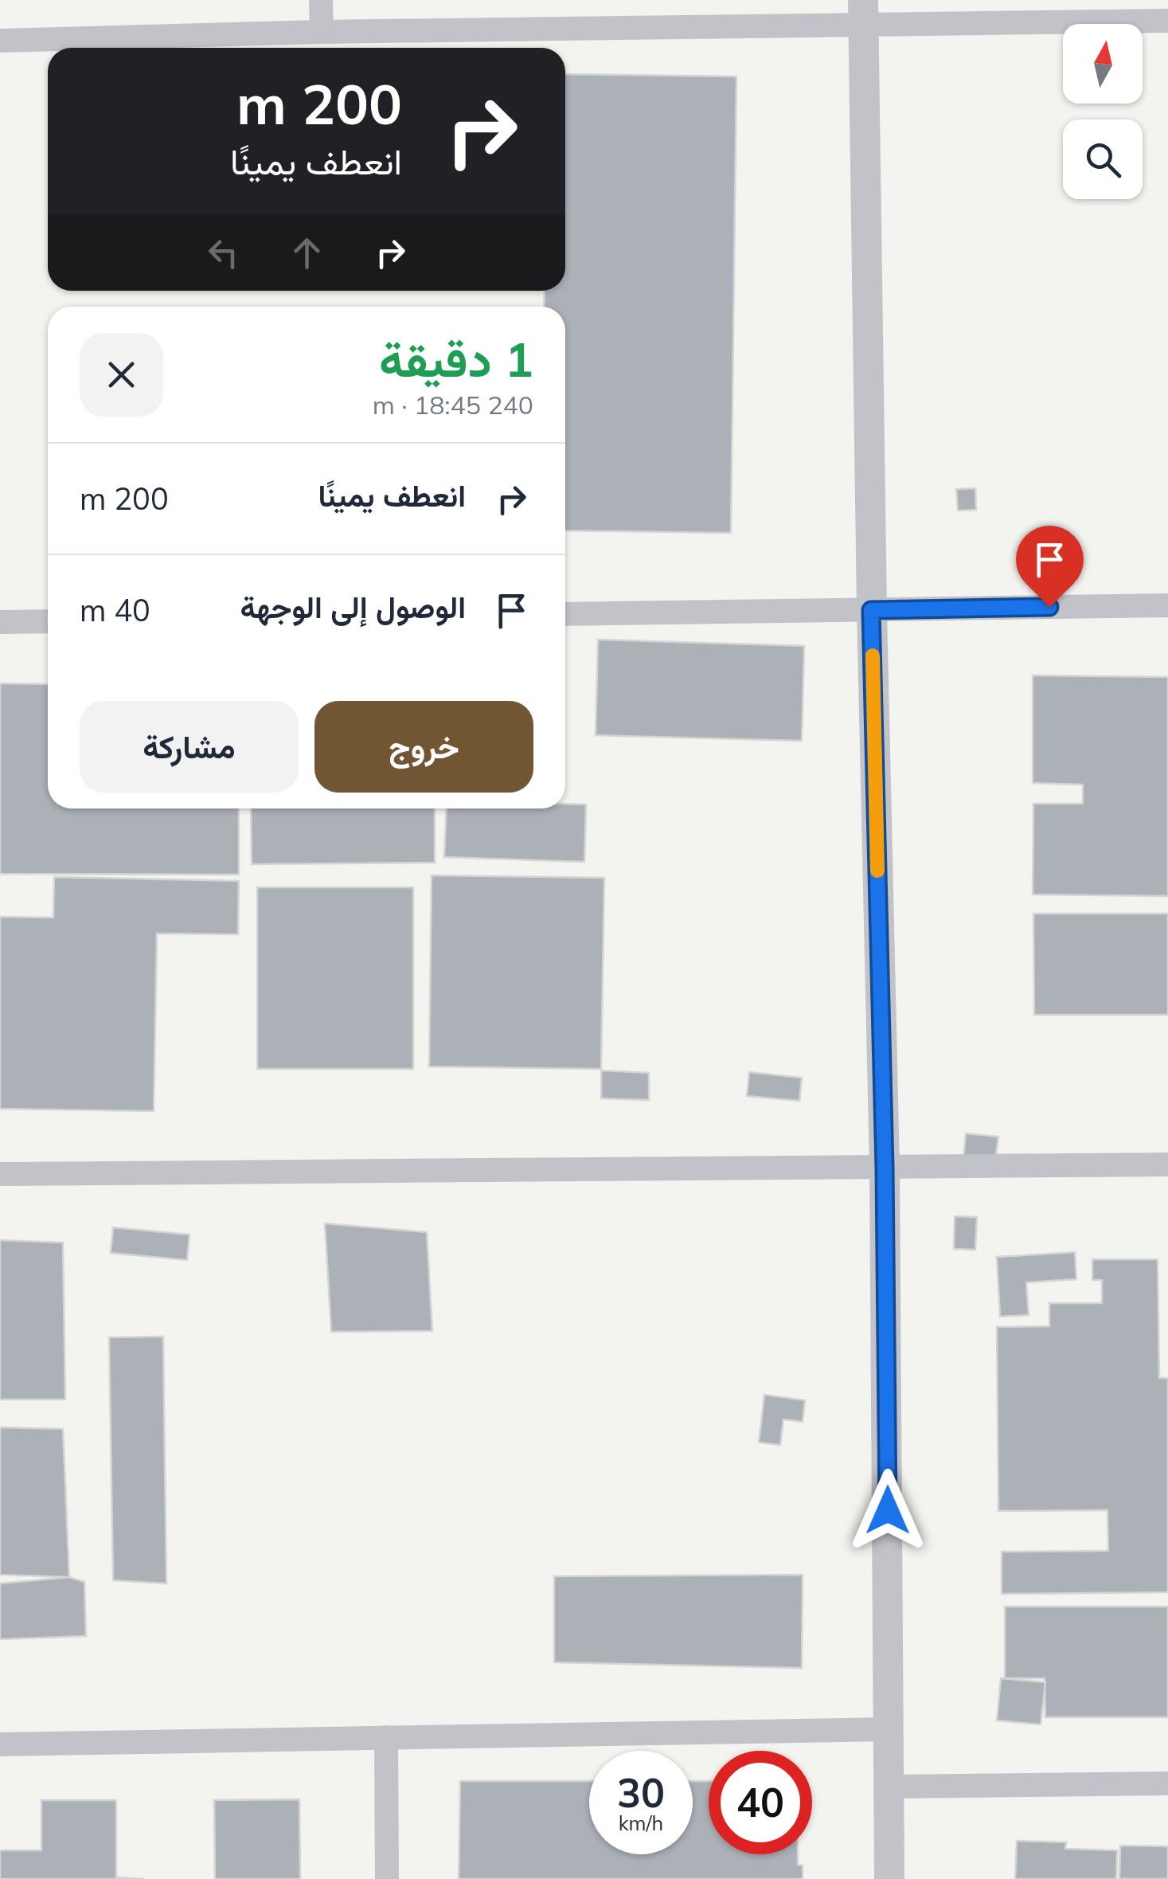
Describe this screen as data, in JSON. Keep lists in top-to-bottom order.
{
  "north": "top",
  "page": {
    "turn": ["200 m", "انعطف يمينًا"],
    "heading": ["1 دقيقة", "240 m · 18:45"],
    "list": [
      {
        "name": "انعطف يمينًا",
        "value": "200 m"
      },
      {
        "name": "الوصول إلى الوجهة",
        "value": "40 m"
      }
    ],
    "buttons": ["خروج", "مشاركة"],
    "speed": "30 km/h",
    "limit": "40"
  }
}
